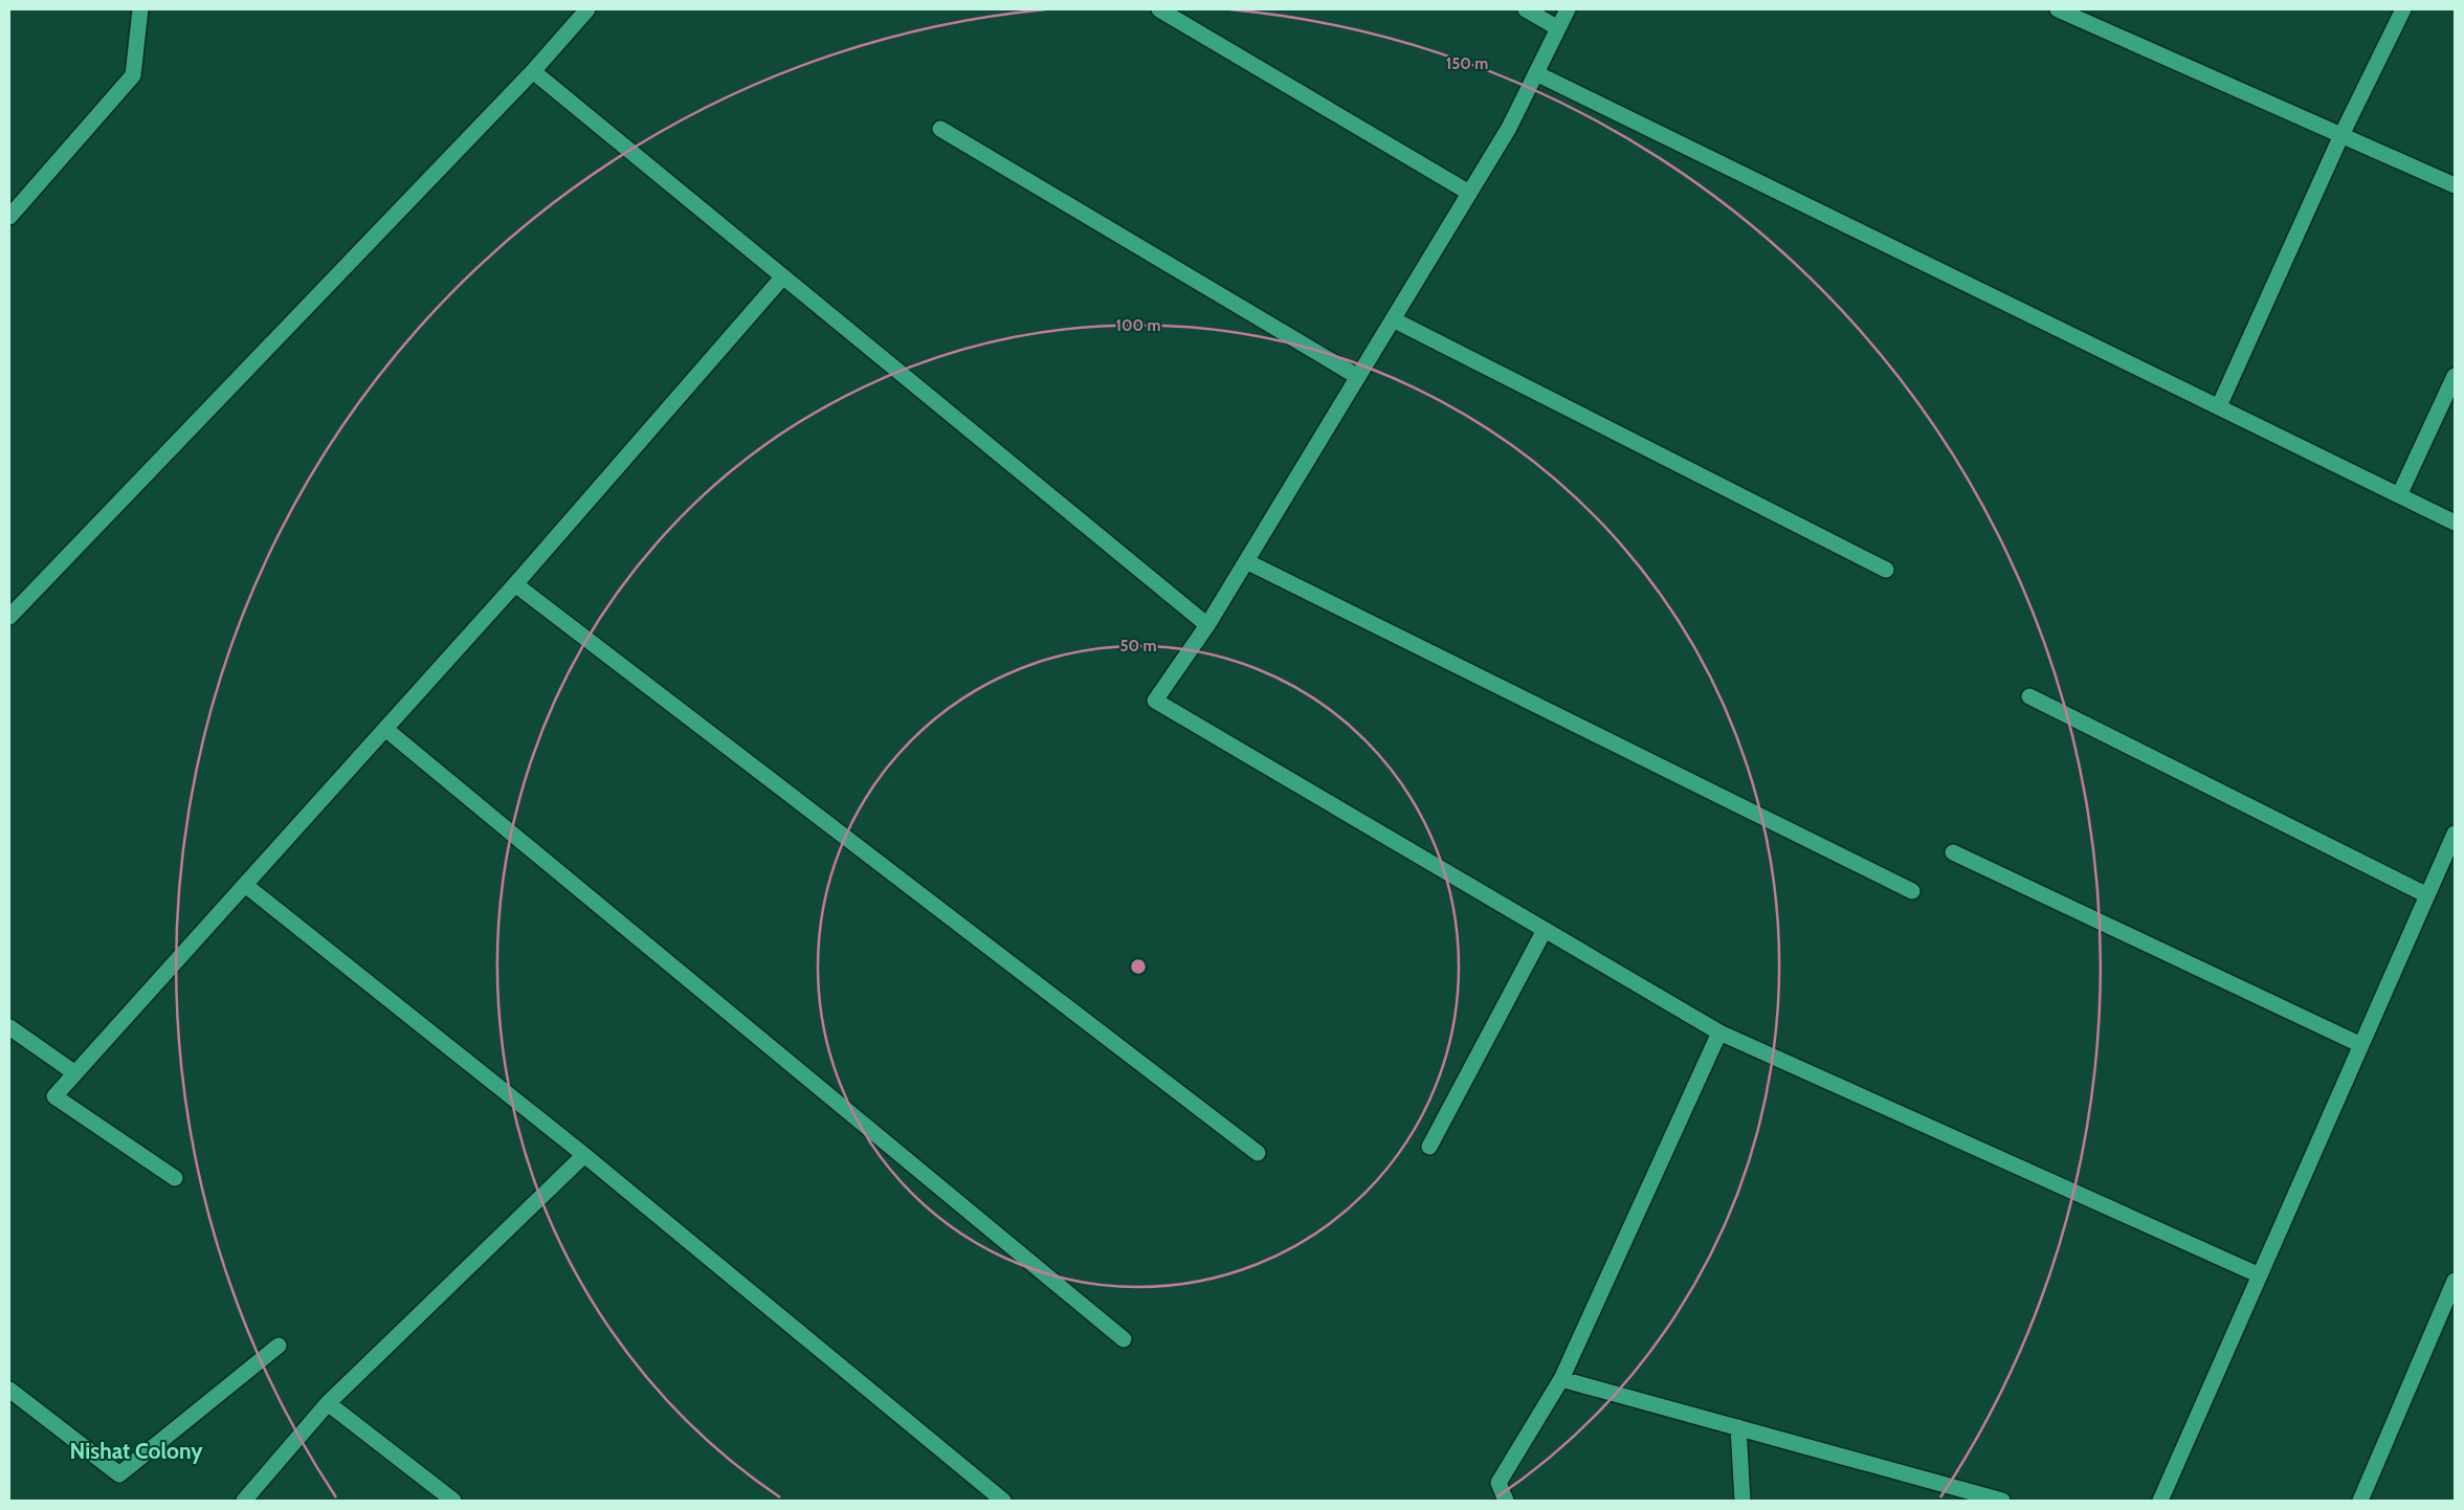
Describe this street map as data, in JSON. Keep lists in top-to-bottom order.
{
  "districts": ["Nishat Colony"],
  "rings": ["150 m", "100 m", "50 m"]
}
